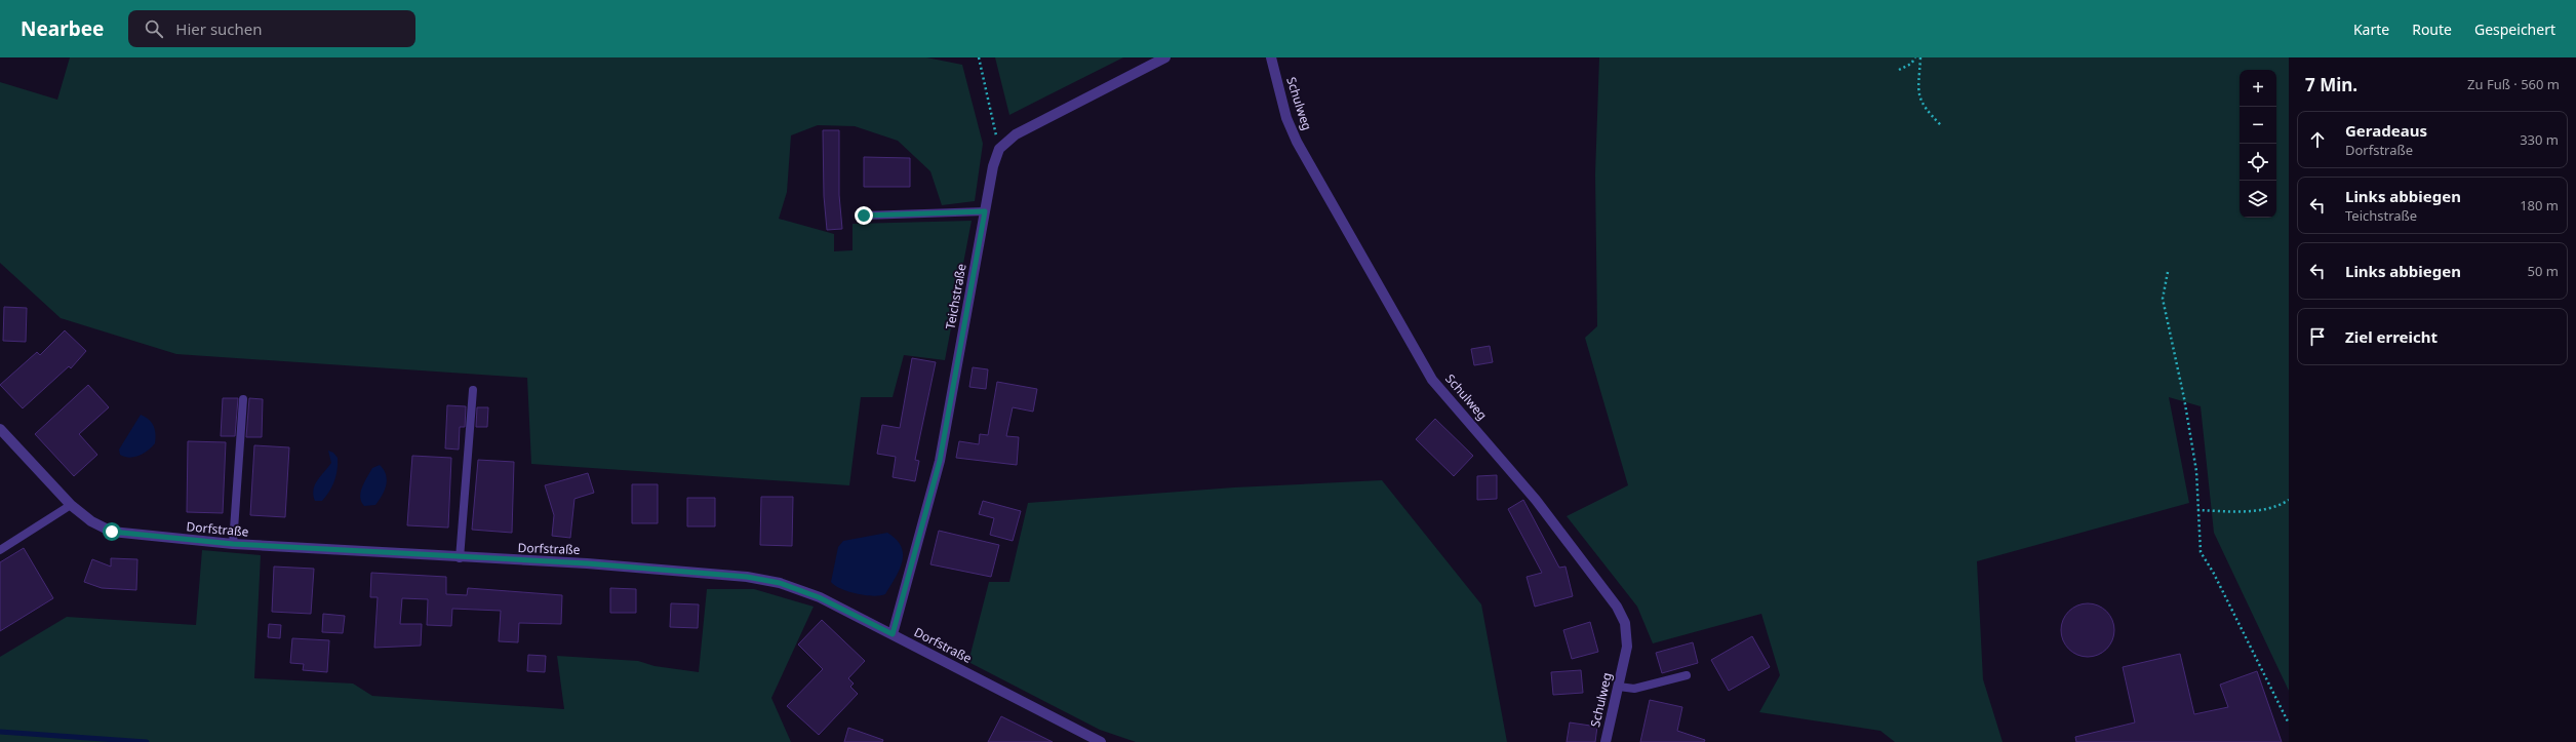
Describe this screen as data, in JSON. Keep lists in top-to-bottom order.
{
  "streets": {
    "street": ["Schulweg", "Teichstraße", "Dorfstraße"]
  },
  "crossings": [
    ["Teichstraße", "Dorfstraße"]
  ],
  "page": {
    "header": "Nearbee",
    "search": "Hier suchen",
    "nav": ["Karte", "Route", "Gespeichert"],
    "heading": ["7 Min.", "Zu Fuß · 560 m"],
    "map_buttons": ["+", "−"],
    "list": [
      ["Geradeaus", "Dorfstraße", "330 m"],
      ["Links abbiegen", "Teichstraße", "180 m"],
      ["Links abbiegen", "50 m"],
      "Ziel erreicht"
    ]
  }
}
